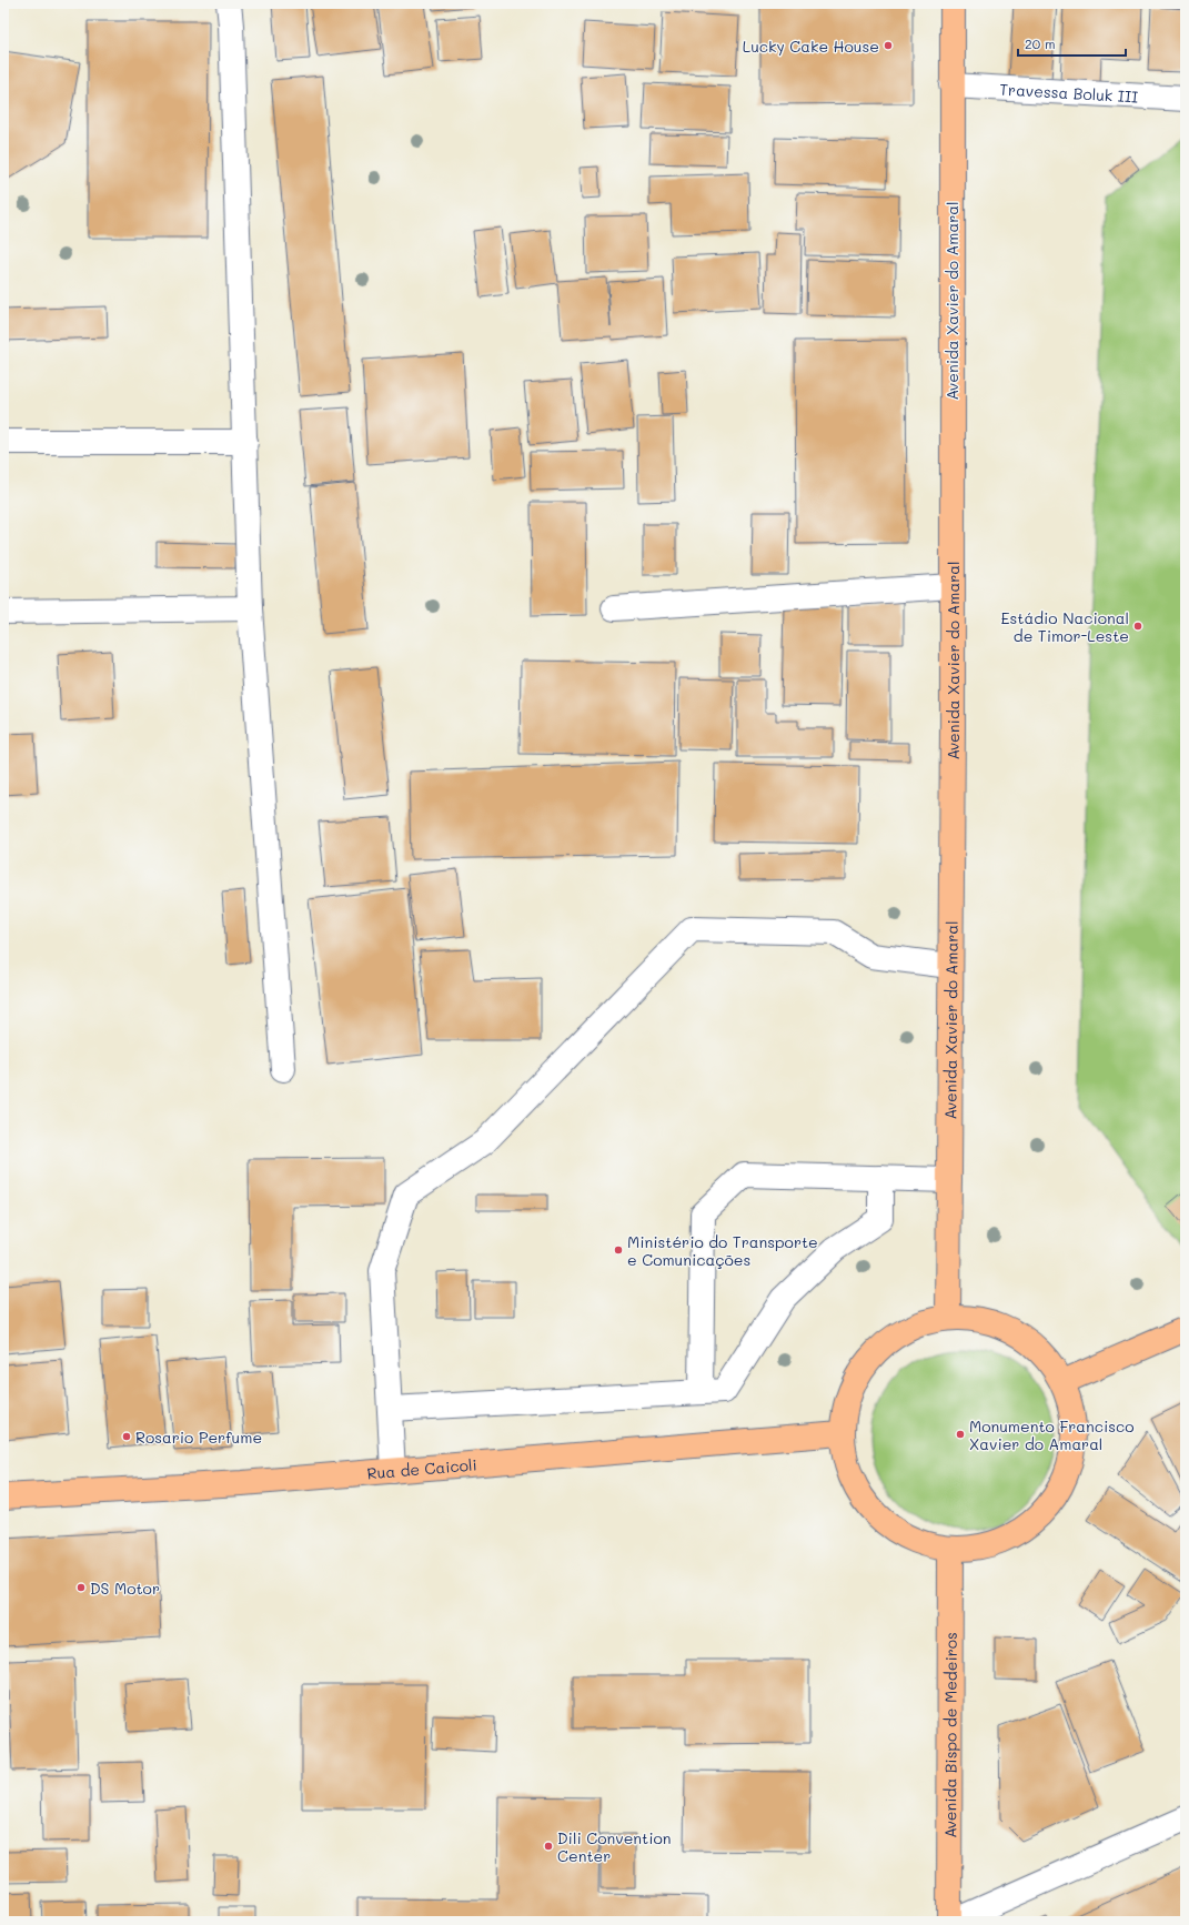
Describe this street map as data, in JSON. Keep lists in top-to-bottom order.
{
  "streets": {
    "main road": ["Avenida Xavier do Amaral", "Rua de Caicoli", "Avenida Bispo de Medeiros"],
    "street": ["Travessa Boluk III"]
  },
  "crossings": [
    ["Travessa Boluk III", "Avenida Xavier do Amaral"]
  ],
  "places": [
    "Lucky Cake House",
    "Estádio Nacional de Timor-Leste",
    "Ministério do Transporte e Comunicações",
    "Monumento Francisco Xavier do Amaral",
    "Rosario Perfume",
    "DS Motor",
    "Dili Convention Center"
  ],
  "scale_bar": "20 m"
}
